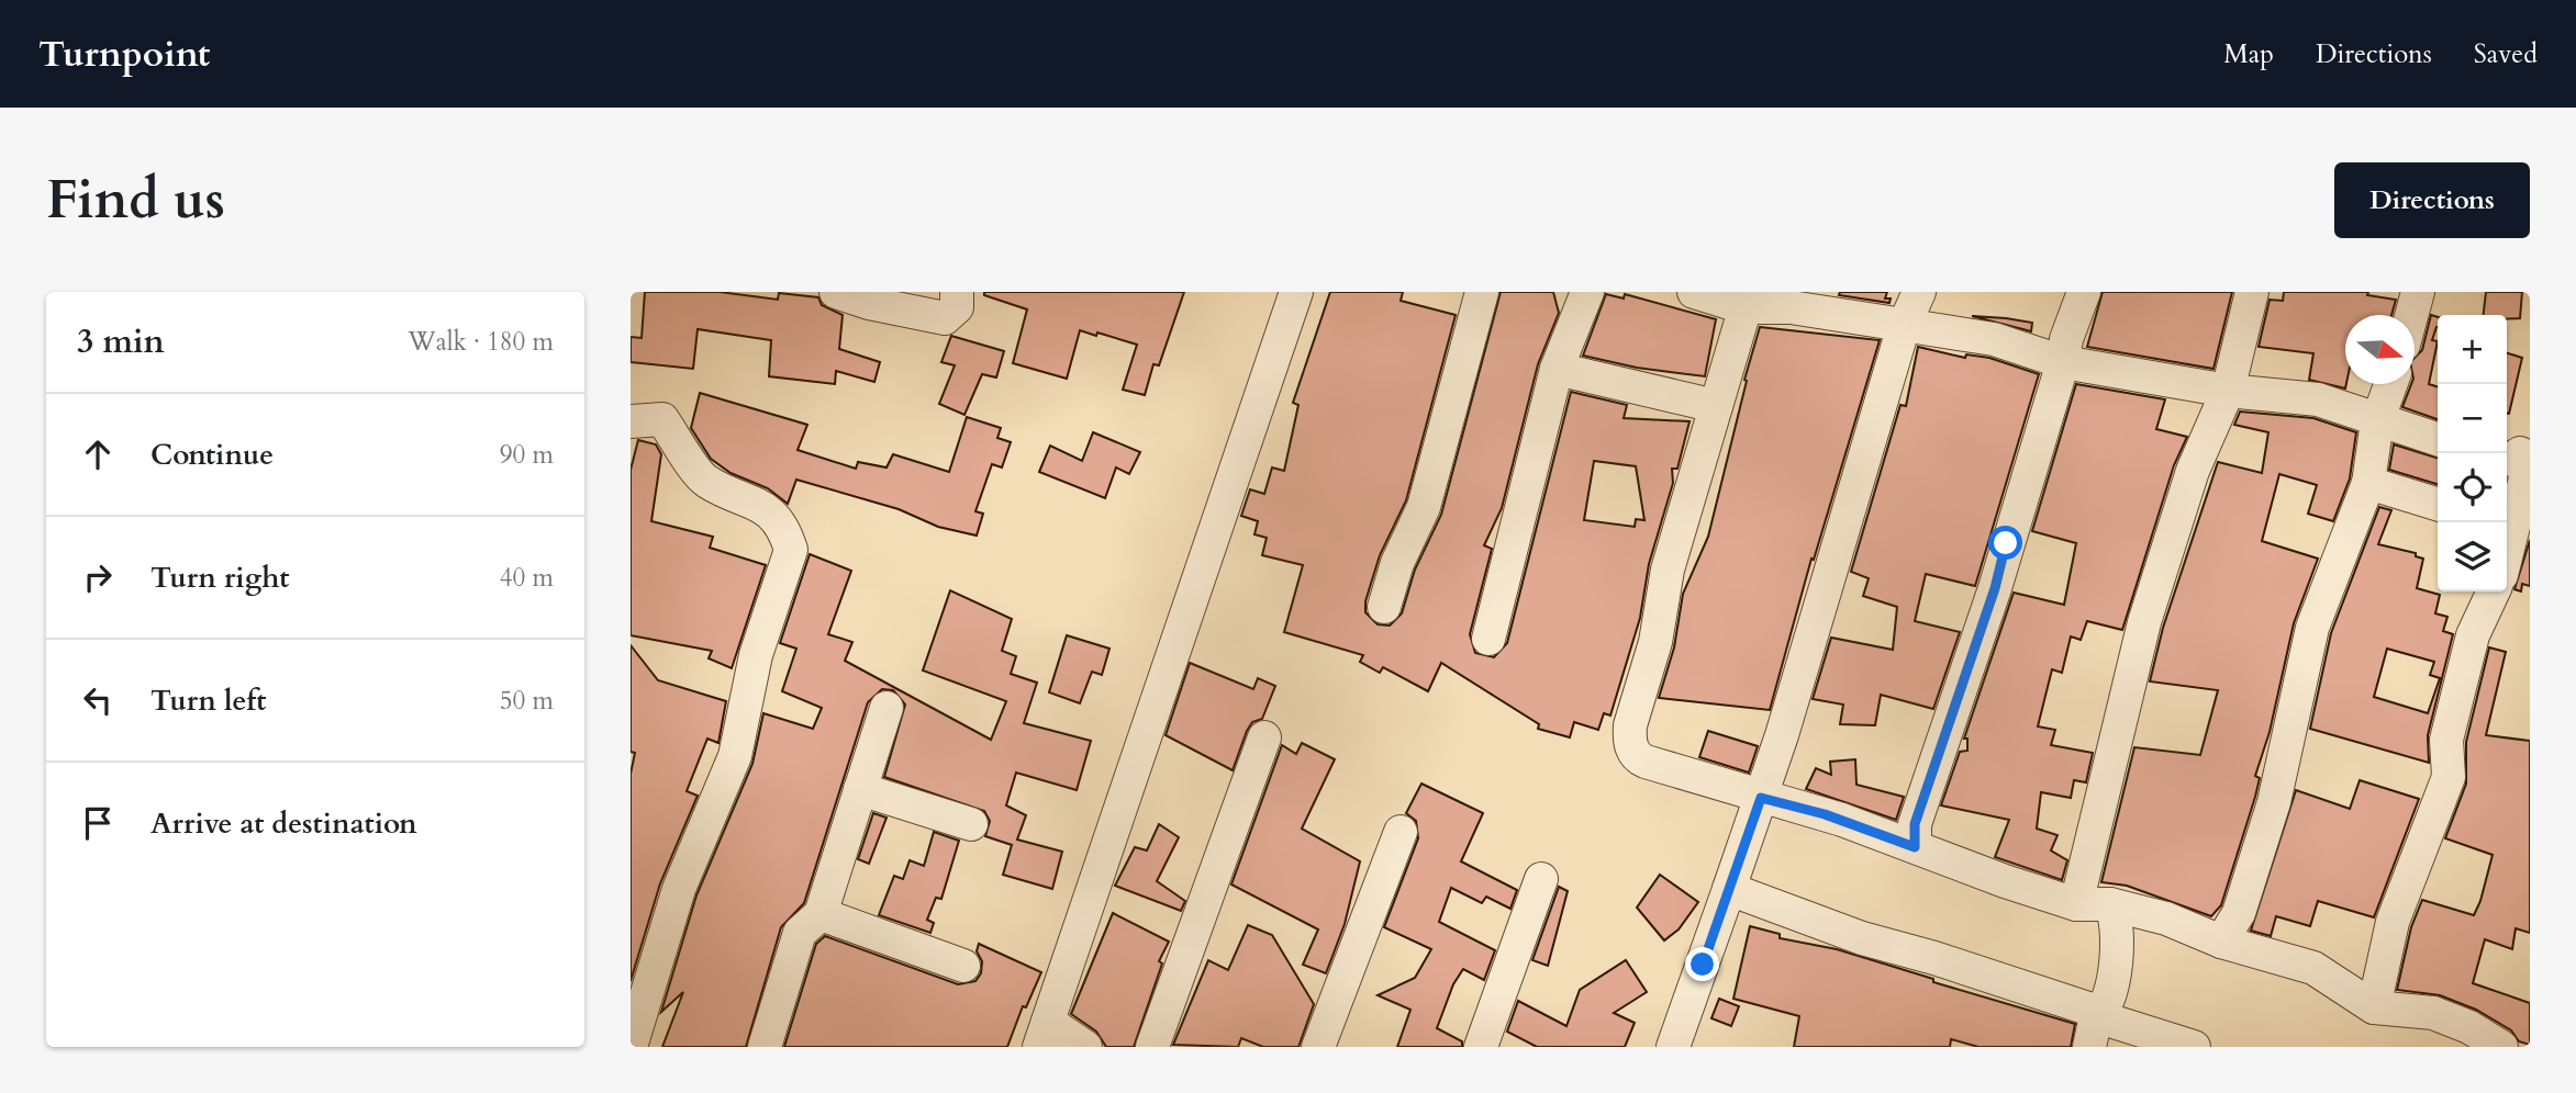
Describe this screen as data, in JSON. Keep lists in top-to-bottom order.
{
  "north": "right",
  "page": {
    "header": "Turnpoint",
    "nav": ["Map", "Directions", "Saved"],
    "buttons": "Directions",
    "title": "Find us",
    "heading": ["3 min", "Walk · 180 m"],
    "map_buttons": ["+", "−"],
    "list": [
      ["Continue", "90 m"],
      ["Turn right", "40 m"],
      ["Turn left", "50 m"],
      "Arrive at destination"
    ]
  }
}
